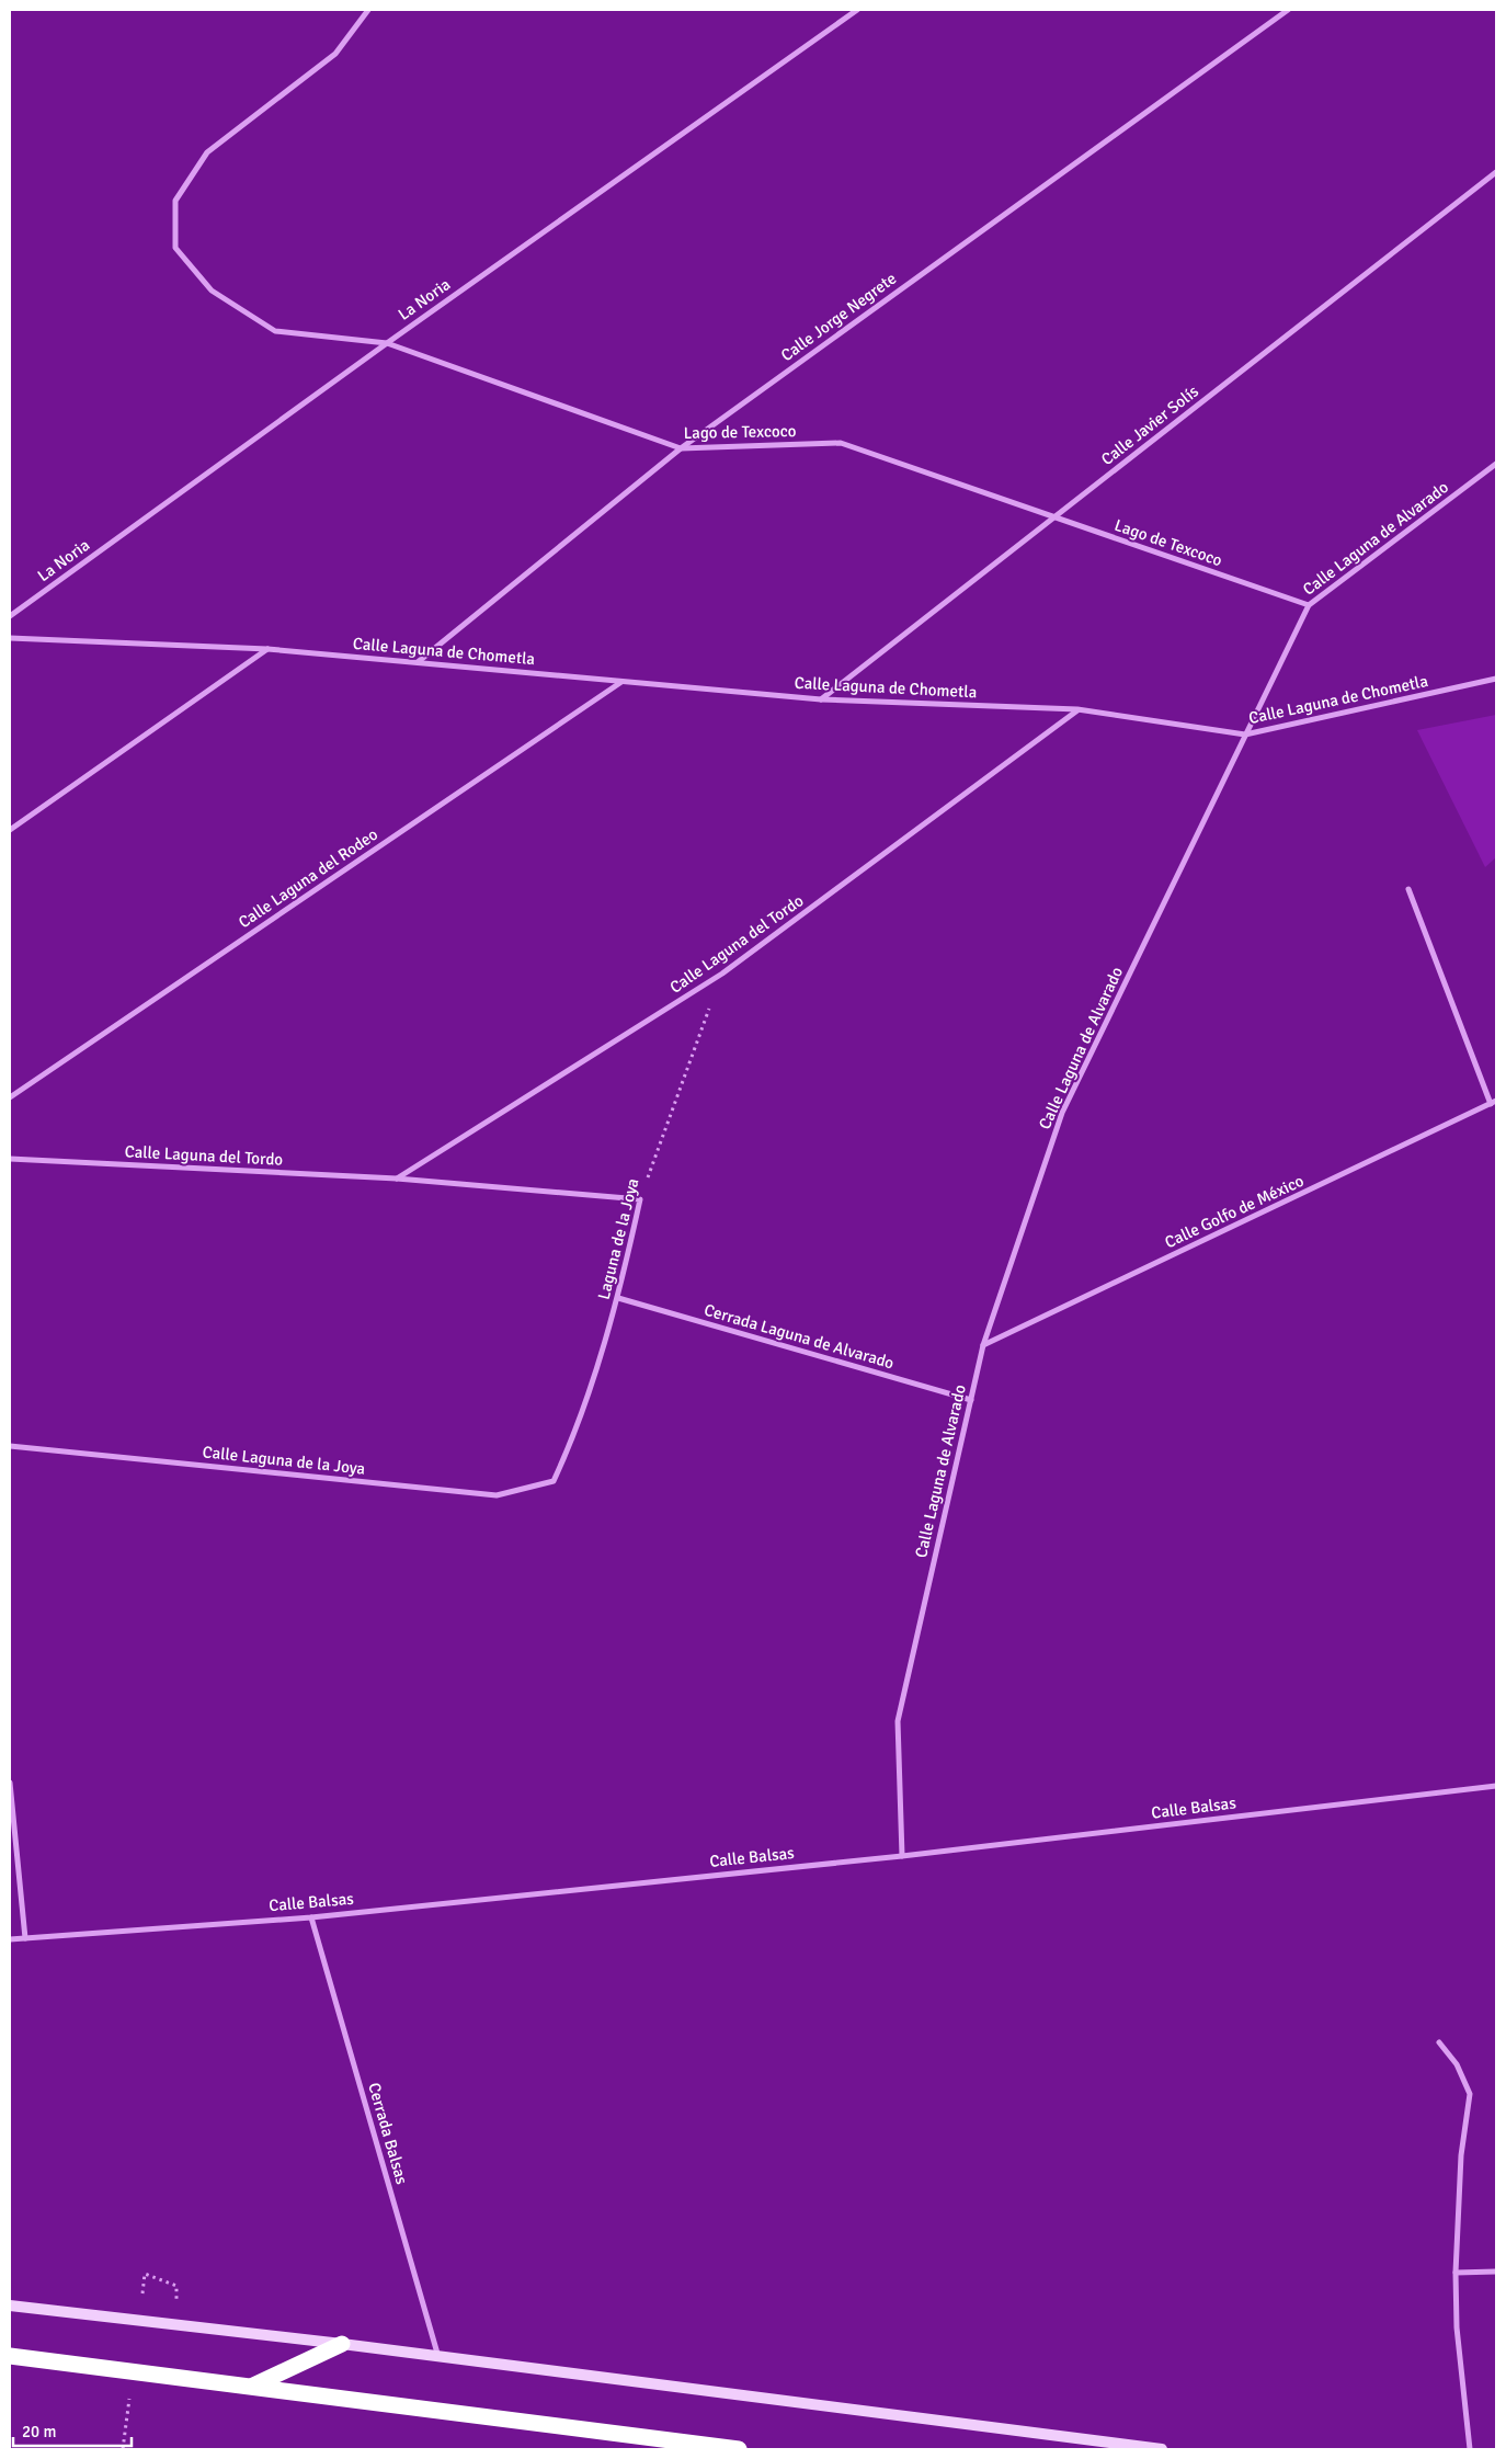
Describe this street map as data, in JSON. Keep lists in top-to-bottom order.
{
  "streets": {
    "street": [
      "La Noria",
      "Calle Jorge Negrete",
      "Calle Javier Solís",
      "Lago de Texcoco",
      "Calle Laguna de Alvarado",
      "Calle Laguna de Chometla",
      "Calle Laguna del Rodeo",
      "Calle Laguna del Tordo",
      "Calle Golfo de México",
      "Laguna de la Joya",
      "Cerrada Laguna de Alvarado",
      "Calle Laguna de la Joya",
      "Calle Balsas",
      "Cerrada Balsas"
    ]
  },
  "crossings": [
    ["La Noria", "Lago de Texcoco"],
    ["Calle Jorge Negrete", "Lago de Texcoco"],
    ["Calle Jorge Negrete", "Calle Laguna de Chometla"],
    ["Calle Javier Solís", "Lago de Texcoco"],
    ["Calle Javier Solís", "Calle Laguna de Chometla"],
    ["Lago de Texcoco", "Calle Laguna de Alvarado"],
    ["Calle Laguna de Alvarado", "Calle Laguna de Chometla"],
    ["Calle Laguna de Alvarado", "Calle Golfo de México"],
    ["Calle Laguna de Alvarado", "Cerrada Laguna de Alvarado"],
    ["Calle Laguna de Alvarado", "Calle Balsas"],
    ["Calle Laguna de Chometla", "Calle Laguna del Rodeo"],
    ["Calle Laguna de Chometla", "Calle Laguna del Tordo"],
    ["Calle Laguna del Tordo", "Laguna de la Joya"],
    ["Laguna de la Joya", "Cerrada Laguna de Alvarado"],
    ["Laguna de la Joya", "Calle Laguna de la Joya"],
    ["Calle Balsas", "Cerrada Balsas"]
  ],
  "scale_bar": "20 m"
}
